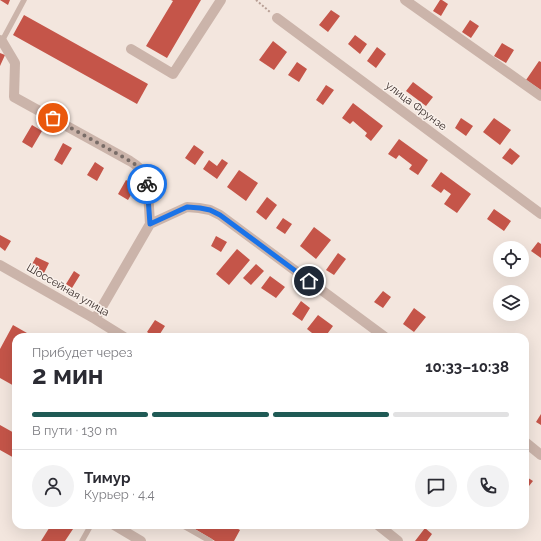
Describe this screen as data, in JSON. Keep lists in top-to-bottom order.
{
  "streets": {
    "street": ["улица Фрунзе", "Шоссейная улица"]
  },
  "page": {
    "heading": ["2 мин", "Прибудет через", "10:33–10:38"],
    "panel": ["Тимур", "Курьер · 4.4"],
    "bar": "В пути · 130 m"
  }
}
